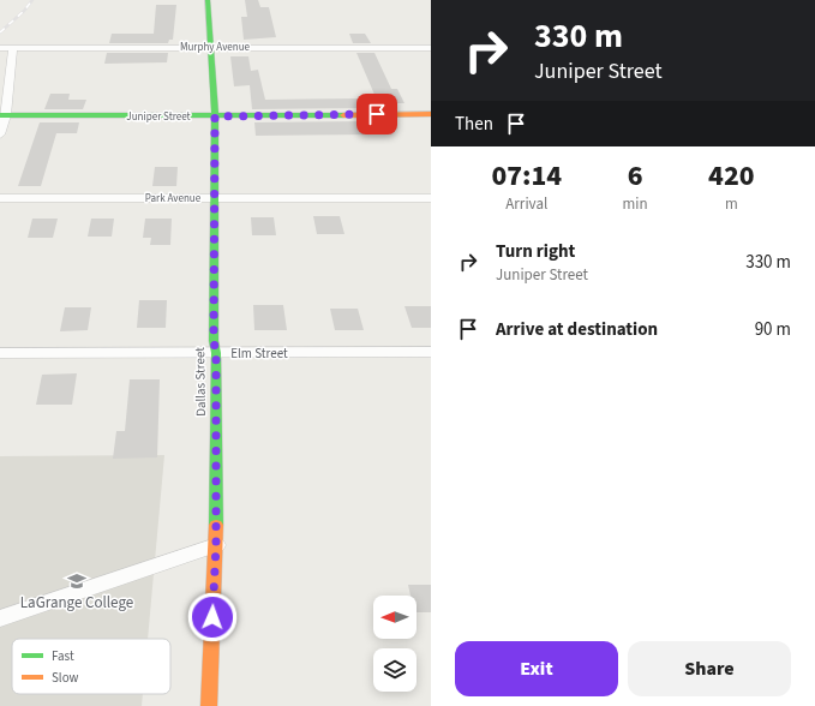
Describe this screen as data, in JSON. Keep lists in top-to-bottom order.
{
  "streets": {
    "street": [
      "Murphy Avenue",
      "Juniper Street",
      "Park Avenue",
      "Elm Street",
      "Dallas Street"
    ]
  },
  "crossings": [
    ["Murphy Avenue", "Dallas Street"],
    ["Juniper Street", "Dallas Street"],
    ["Park Avenue", "Dallas Street"],
    ["Elm Street", "Dallas Street"]
  ],
  "places": {
    "school or university": ["LaGrange College"]
  },
  "legend": ["Fast", "Slow"],
  "north": "left",
  "page": {
    "turn": ["330 m", "Juniper Street"],
    "then": "Then",
    "eta": [
      "07:14",
      "Arrival",
      "6",
      "min",
      "420",
      "m"
    ],
    "list": [
      {
        "name": "Turn right",
        "note": "Juniper Street",
        "value": "330 m"
      },
      {
        "name": "Arrive at destination",
        "value": "90 m"
      }
    ],
    "buttons": ["Exit", "Share"]
  }
}
